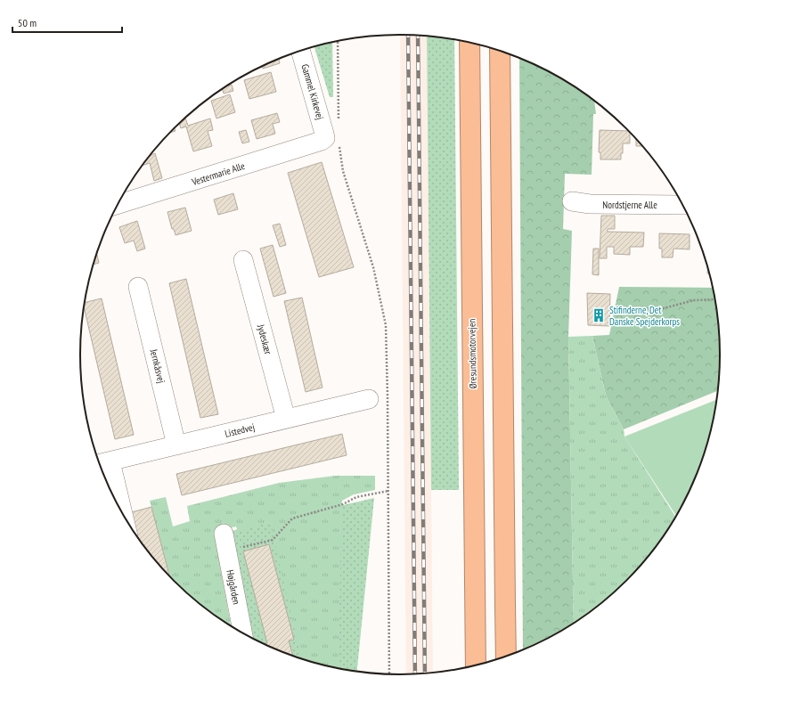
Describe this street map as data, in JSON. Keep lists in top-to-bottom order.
{
  "streets": {
    "highway": ["Øresundsmotorvejen"],
    "street": [
      "Gammel Kirkevej",
      "Vestermarie Alle",
      "Nordstjerne Alle",
      "Jydeskær",
      "Jernkåsvej",
      "Listedvej",
      "Højgården"
    ]
  },
  "crossings": [
    ["Gammel Kirkevej", "Vestermarie Alle"],
    ["Jydeskær", "Listedvej"],
    ["Jernkåsvej", "Listedvej"]
  ],
  "places": {
    "building": ["Stifinderne, Det Danske Spejderkorps"]
  },
  "scale_bar": "50 m"
}
